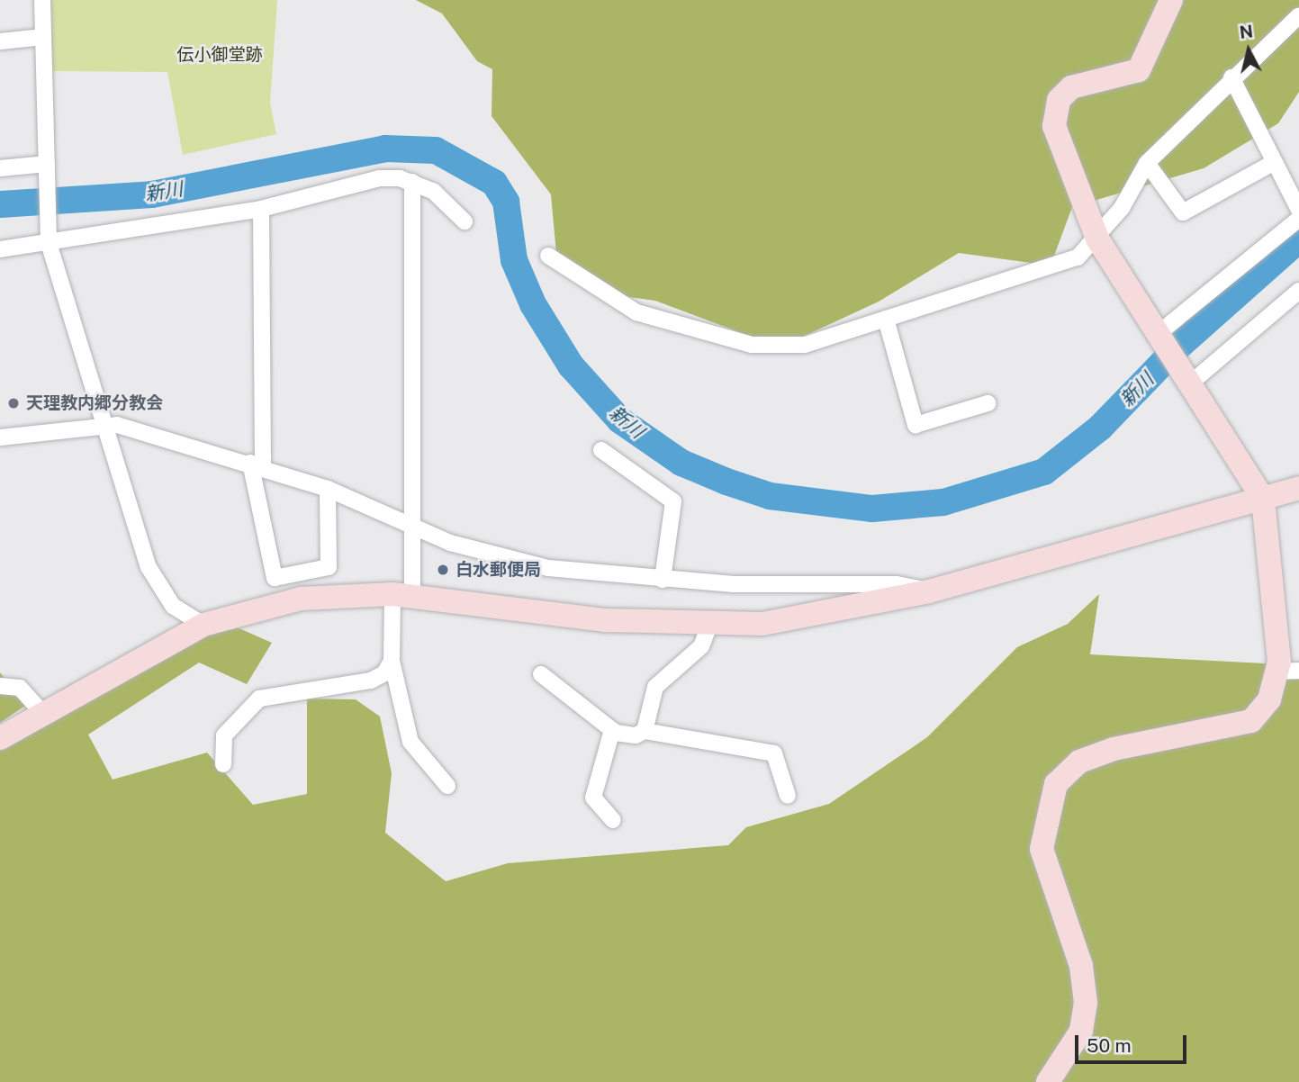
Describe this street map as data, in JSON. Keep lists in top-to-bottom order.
{
  "water": ["新川"],
  "parks": ["伝小御堂跡"],
  "places": ["天理教内郷分教会", "白水郵便局"],
  "scale_bar": "50 m",
  "north": "top"
}
